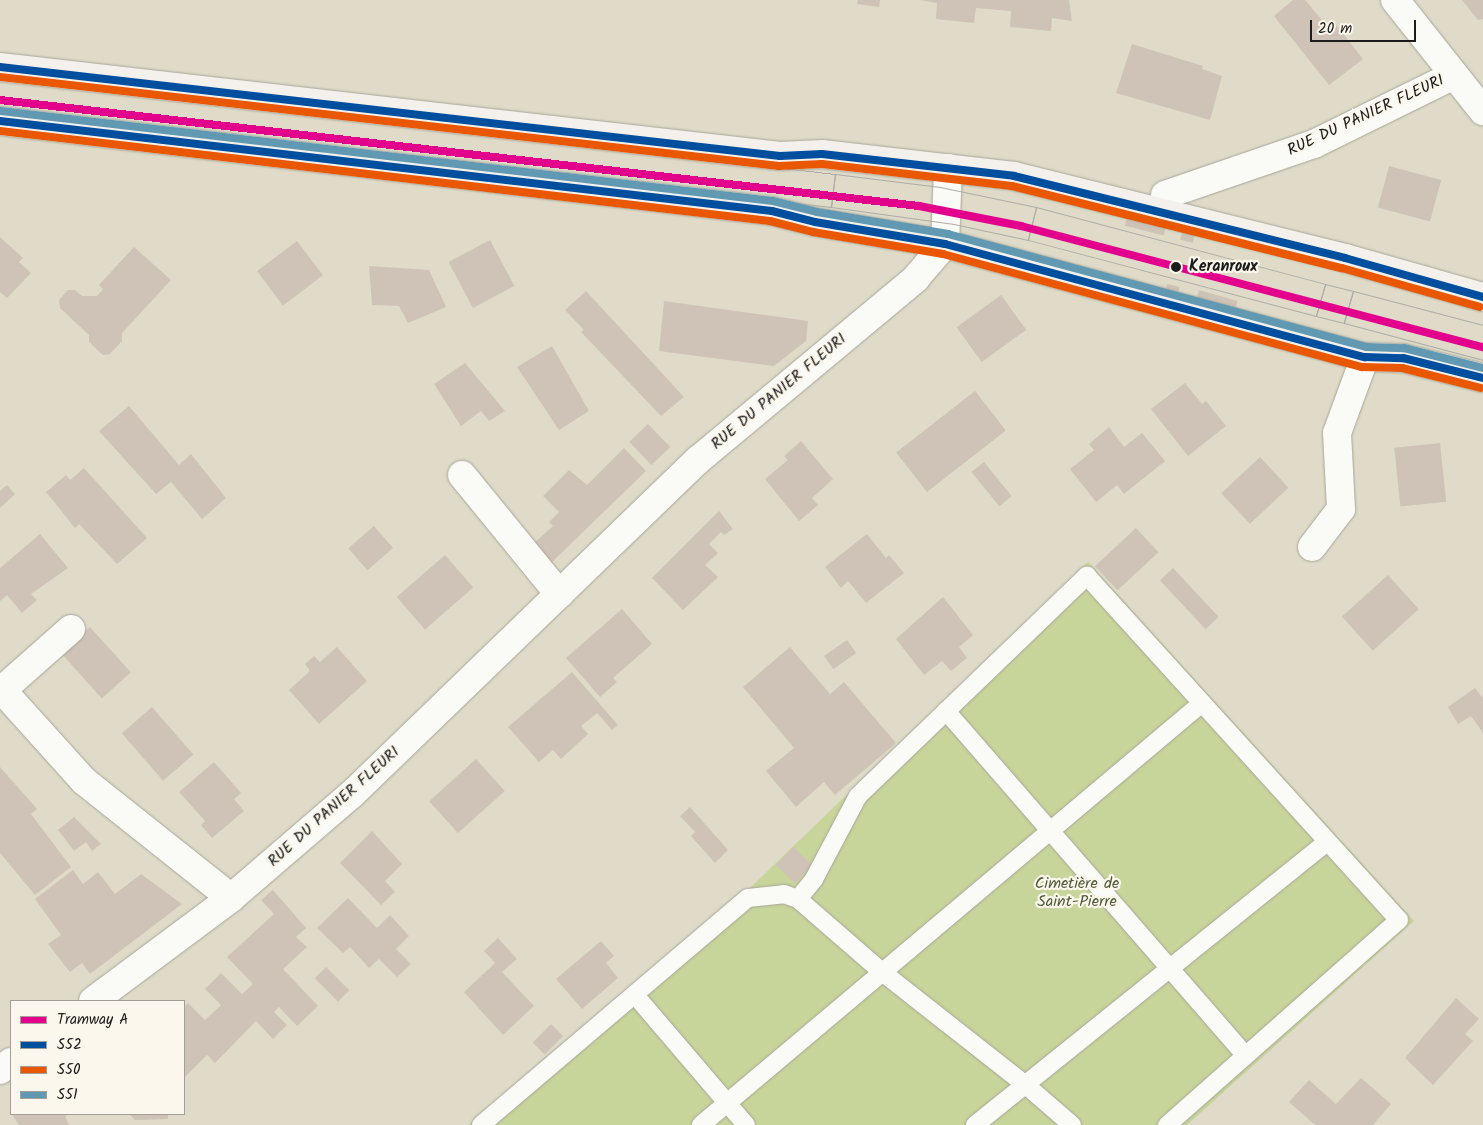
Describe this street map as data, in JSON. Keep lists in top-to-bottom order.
{
  "streets": {
    "street": ["RUE DU PANIER FLEURI"]
  },
  "parks": ["Cimetière de Saint-Pierre"],
  "places": ["Keranroux"],
  "lines": [
    "transit line S52",
    "transit line S50",
    "tram line A",
    "transit line S51"
  ],
  "legend": [
    "Tramway A",
    "S52",
    "S50",
    "S51"
  ],
  "scale_bar": "20 m"
}
